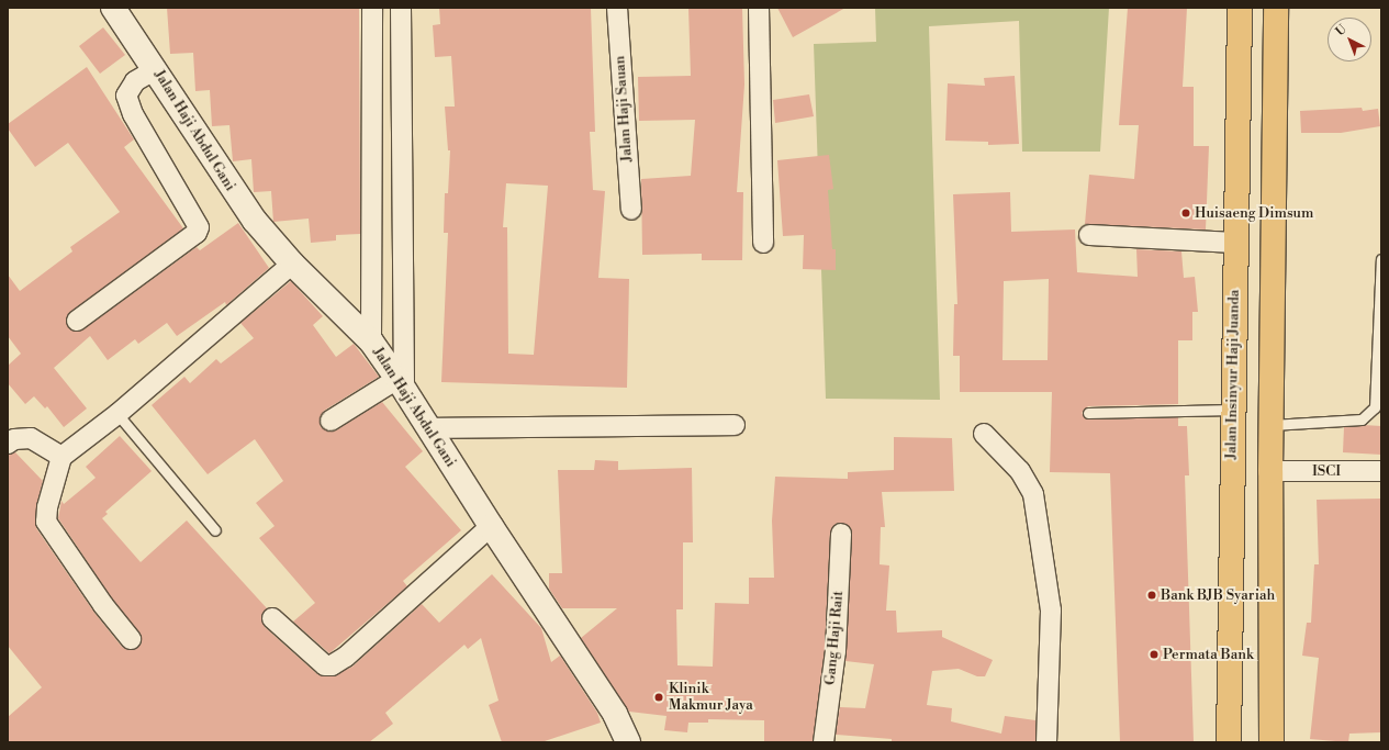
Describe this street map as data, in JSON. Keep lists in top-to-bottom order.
{
  "streets": {
    "highway": ["Jalan Insinyur Haji Juanda"],
    "street": [
      "Jalan Haji Sauan",
      "Jalan Haji Abdul Gani",
      "ISCI",
      "Gang Haji Rait"
    ]
  },
  "places": [
    "Huisaeng Dimsum",
    "Bank BJB Syariah",
    "Permata Bank",
    "Klinik Makmur Jaya"
  ],
  "north": "top left"
}
